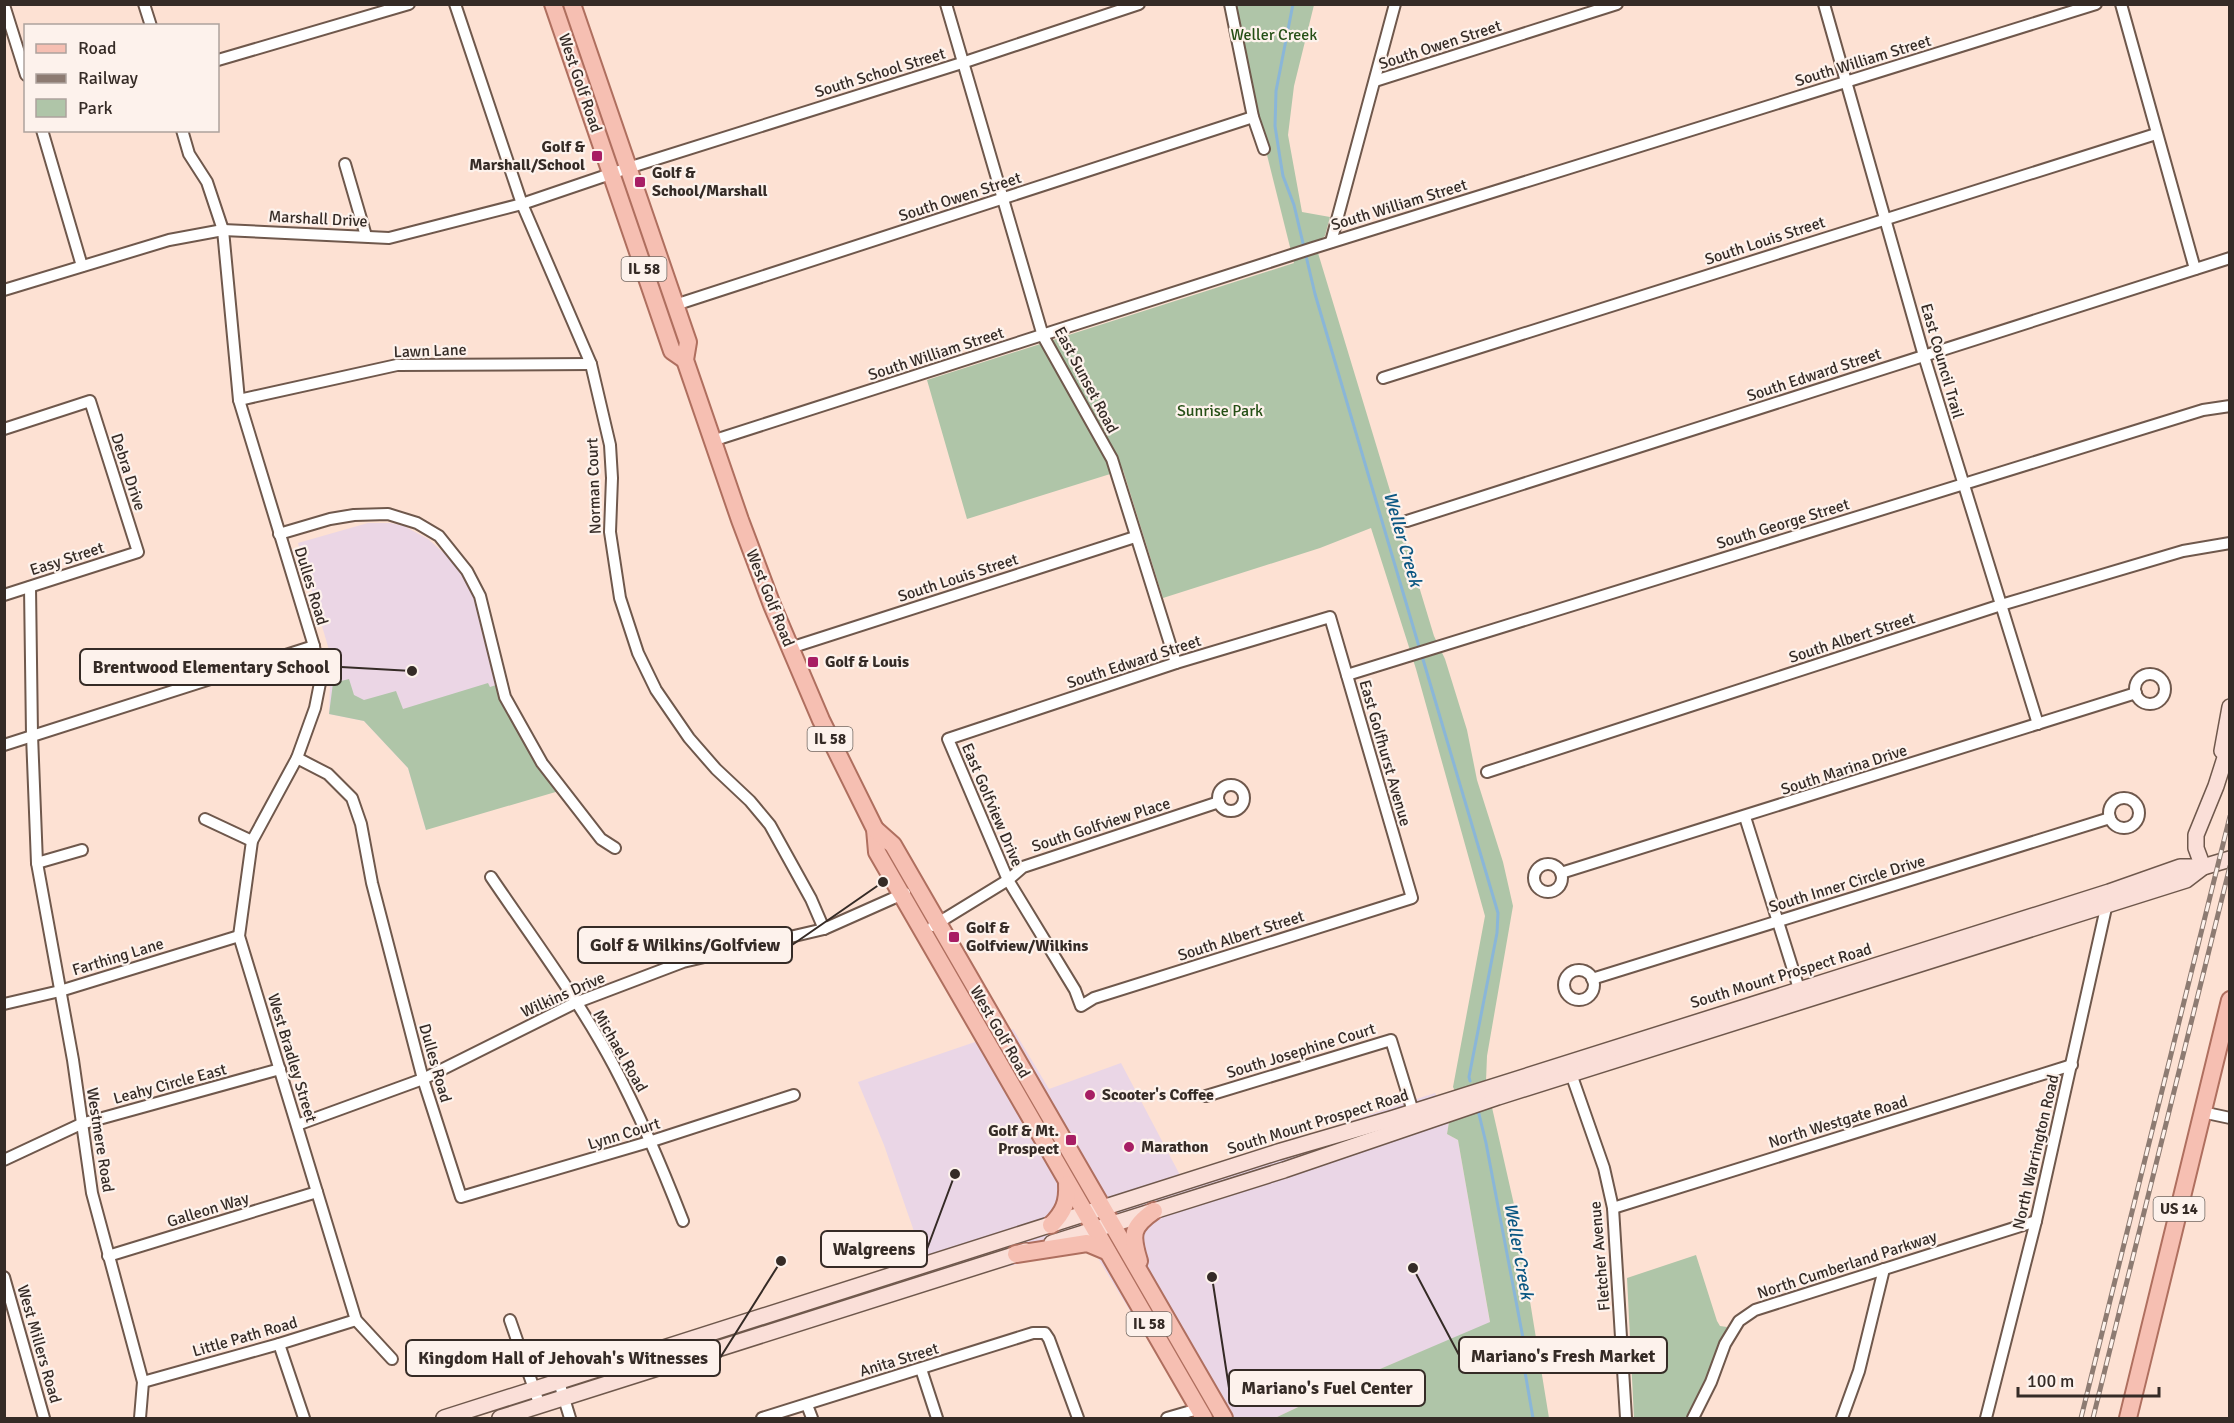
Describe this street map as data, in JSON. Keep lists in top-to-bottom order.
{
  "streets": {
    "main road": [
      "West Golf Road",
      "IL 58",
      "South Mount Prospect Road",
      "US 14"
    ],
    "street": [
      "South Owen Street",
      "South William Street",
      "South School Street",
      "Marshall Drive",
      "South Louis Street",
      "Lawn Lane",
      "East Council Trail",
      "South Edward Street",
      "East Sunset Road",
      "Debra Drive",
      "Norman Court",
      "South George Street",
      "Easy Street",
      "Dulles Road",
      "South Albert Street",
      "East Golfhurst Avenue",
      "South Marina Drive",
      "East Golfview Drive",
      "South Golfview Place",
      "South Inner Circle Drive",
      "Farthing Lane",
      "Wilkins Drive",
      "Michael Road",
      "South Josephine Court",
      "West Bradley Street",
      "Leahy Circle East",
      "North Westgate Road",
      "Lynn Court",
      "Westmere Road",
      "North Warrington Road",
      "Galleon Way",
      "Fletcher Avenue",
      "North Cumberland Parkway",
      "Little Path Road",
      "West Millers Road",
      "Anita Street"
    ]
  },
  "crossings": [
    ["South Owen Street", "West Golf Road"],
    ["South Owen Street", "East Sunset Road"],
    ["South William Street", "West Golf Road"],
    ["South William Street", "East Council Trail"],
    ["South William Street", "East Sunset Road"],
    ["South School Street", "West Golf Road"],
    ["South School Street", "Marshall Drive"],
    ["South School Street", "East Sunset Road"],
    ["West Golf Road", "Marshall Drive"],
    ["West Golf Road", "South Louis Street"],
    ["West Golf Road", "IL 58"],
    ["West Golf Road", "South Golfview Place"],
    ["West Golf Road", "South Mount Prospect Road"],
    ["West Golf Road", "Wilkins Drive"],
    ["Marshall Drive", "Norman Court"],
    ["Marshall Drive", "Dulles Road"],
    ["South Louis Street", "East Council Trail"],
    ["South Louis Street", "East Sunset Road"],
    ["IL 58", "South Mount Prospect Road"],
    ["Lawn Lane", "Norman Court"],
    ["Lawn Lane", "Dulles Road"],
    ["East Council Trail", "South Edward Street"],
    ["East Council Trail", "South George Street"],
    ["East Council Trail", "South Albert Street"],
    ["East Council Trail", "South Marina Drive"],
    ["South Edward Street", "East Sunset Road"],
    ["South Edward Street", "East Golfhurst Avenue"],
    ["South Edward Street", "East Golfview Drive"],
    ["Debra Drive", "Easy Street"],
    ["Norman Court", "Wilkins Drive"],
    ["South George Street", "East Golfhurst Avenue"],
    ["Easy Street", "Westmere Road"],
    ["Dulles Road", "Wilkins Drive"],
    ["Dulles Road", "West Bradley Street"],
    ["Dulles Road", "Lynn Court"],
    ["South Albert Street", "East Golfhurst Avenue"],
    ["South Albert Street", "East Golfview Drive"],
    ["East Golfview Drive", "South Golfview Place"],
    ["Farthing Lane", "West Bradley Street"],
    ["Farthing Lane", "Westmere Road"],
    ["South Mount Prospect Road", "South Josephine Court"],
    ["South Mount Prospect Road", "North Warrington Road"],
    ["South Mount Prospect Road", "Fletcher Avenue"],
    ["Wilkins Drive", "Michael Road"],
    ["Wilkins Drive", "West Bradley Street"],
    ["Michael Road", "Lynn Court"],
    ["West Bradley Street", "Leahy Circle East"],
    ["West Bradley Street", "Galleon Way"],
    ["West Bradley Street", "Little Path Road"],
    ["Leahy Circle East", "Westmere Road"],
    ["North Westgate Road", "North Warrington Road"],
    ["North Westgate Road", "Fletcher Avenue"],
    ["Westmere Road", "Galleon Way"],
    ["Westmere Road", "Little Path Road"],
    ["North Warrington Road", "North Cumberland Parkway"]
  ],
  "water": ["Weller Creek"],
  "parks": ["Weller Creek", "Sunrise Park"],
  "places": {
    "transit": [
      "Golf & Marshall/School",
      "Golf & School/Marshall",
      "Golf & Louis",
      "Golf & Golfview/Wilkins",
      "Golf & Mt. Prospect"
    ],
    "other": [
      "Brentwood Elementary School",
      "Golf & Wilkins/Golfview",
      "Scooter's Coffee",
      "Marathon",
      "Walgreens",
      "Kingdom Hall of Jehovah's Witnesses",
      "Mariano's Fresh Market",
      "Mariano's Fuel Center"
    ]
  },
  "legend": ["Road", "Railway", "Park"],
  "scale_bar": "100 m"
}
